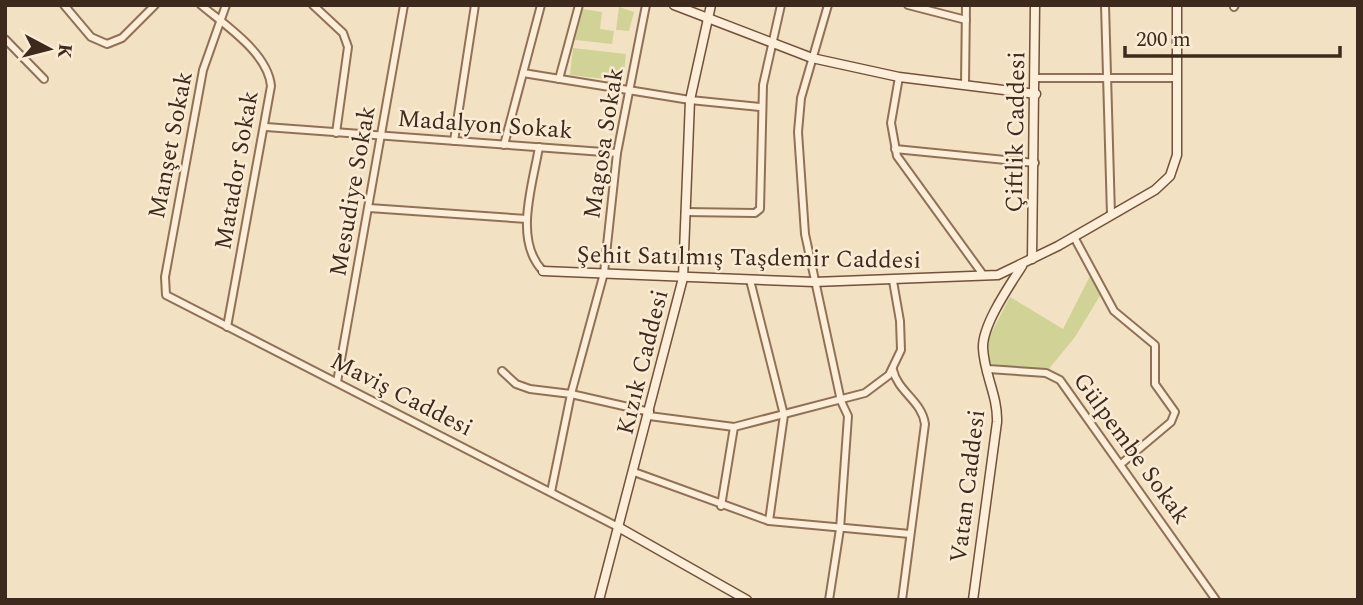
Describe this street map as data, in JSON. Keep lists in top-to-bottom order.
{
  "streets": {
    "street": [
      "Madalyon Sokak",
      "Çiftlik Caddesi",
      "Magosa Sokak",
      "Manşet Sokak",
      "Matador Sokak",
      "Mesudiye Sokak",
      "Şehit Satılmış Taşdemir Caddesi",
      "Kızık Caddesi",
      "Maviş Caddesi",
      "Gülpembe Sokak",
      "Vatan Caddesi"
    ]
  },
  "crossings": [
    ["Madalyon Sokak", "Magosa Sokak"],
    ["Madalyon Sokak", "Matador Sokak"],
    ["Madalyon Sokak", "Mesudiye Sokak"],
    ["Çiftlik Caddesi", "Şehit Satılmış Taşdemir Caddesi"],
    ["Çiftlik Caddesi", "Vatan Caddesi"],
    ["Magosa Sokak", "Şehit Satılmış Taşdemir Caddesi"],
    ["Magosa Sokak", "Maviş Caddesi"],
    ["Manşet Sokak", "Matador Sokak"],
    ["Manşet Sokak", "Maviş Caddesi"],
    ["Matador Sokak", "Maviş Caddesi"],
    ["Mesudiye Sokak", "Maviş Caddesi"],
    ["Şehit Satılmış Taşdemir Caddesi", "Kızık Caddesi"],
    ["Şehit Satılmış Taşdemir Caddesi", "Vatan Caddesi"],
    ["Kızık Caddesi", "Maviş Caddesi"],
    ["Gülpembe Sokak", "Vatan Caddesi"]
  ],
  "scale_bar": "200 m",
  "north": "right"
}
